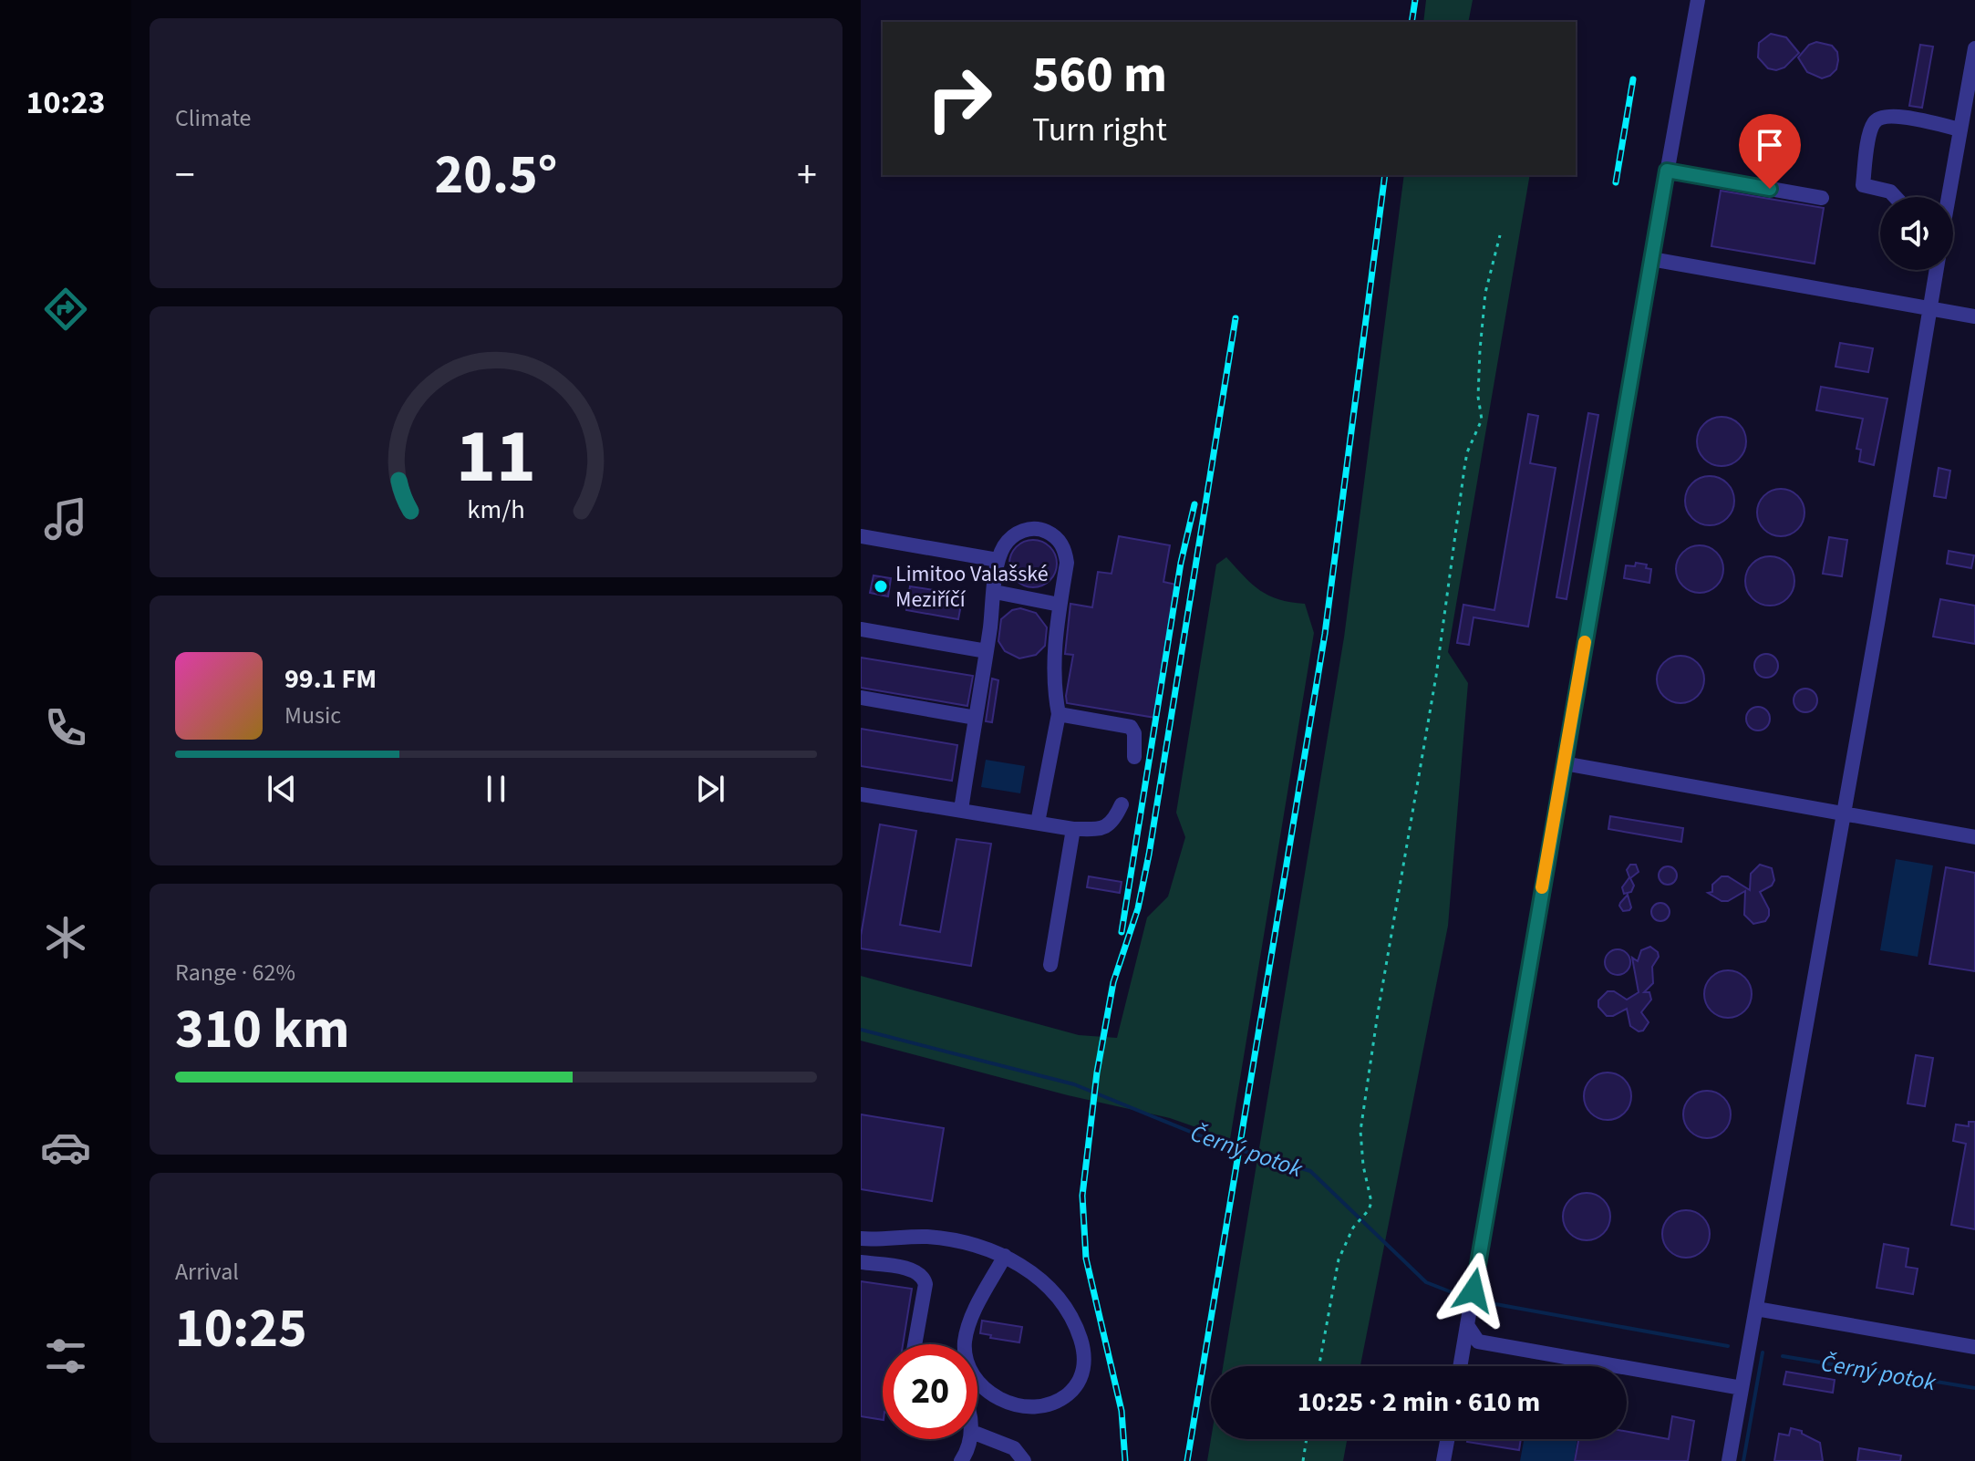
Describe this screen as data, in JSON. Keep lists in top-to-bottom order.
{
  "water": ["Černý potok"],
  "places": ["Limitoo Valašské Meziříčí"],
  "page": {
    "tabs": "10:23",
    "tile": [
      "Climate",
      ["Range · 62%", "310 km"],
      ["Arrival", "10:25"]
    ],
    "turn": ["560 m", "Turn right"],
    "heat": ["−", "20.5°", "+"],
    "song": ["99.1 FM", "Music"],
    "limit": "20",
    "trip": "10:25 · 2 min · 610 m",
    "gauge": ["11", "km/h"]
  }
}
